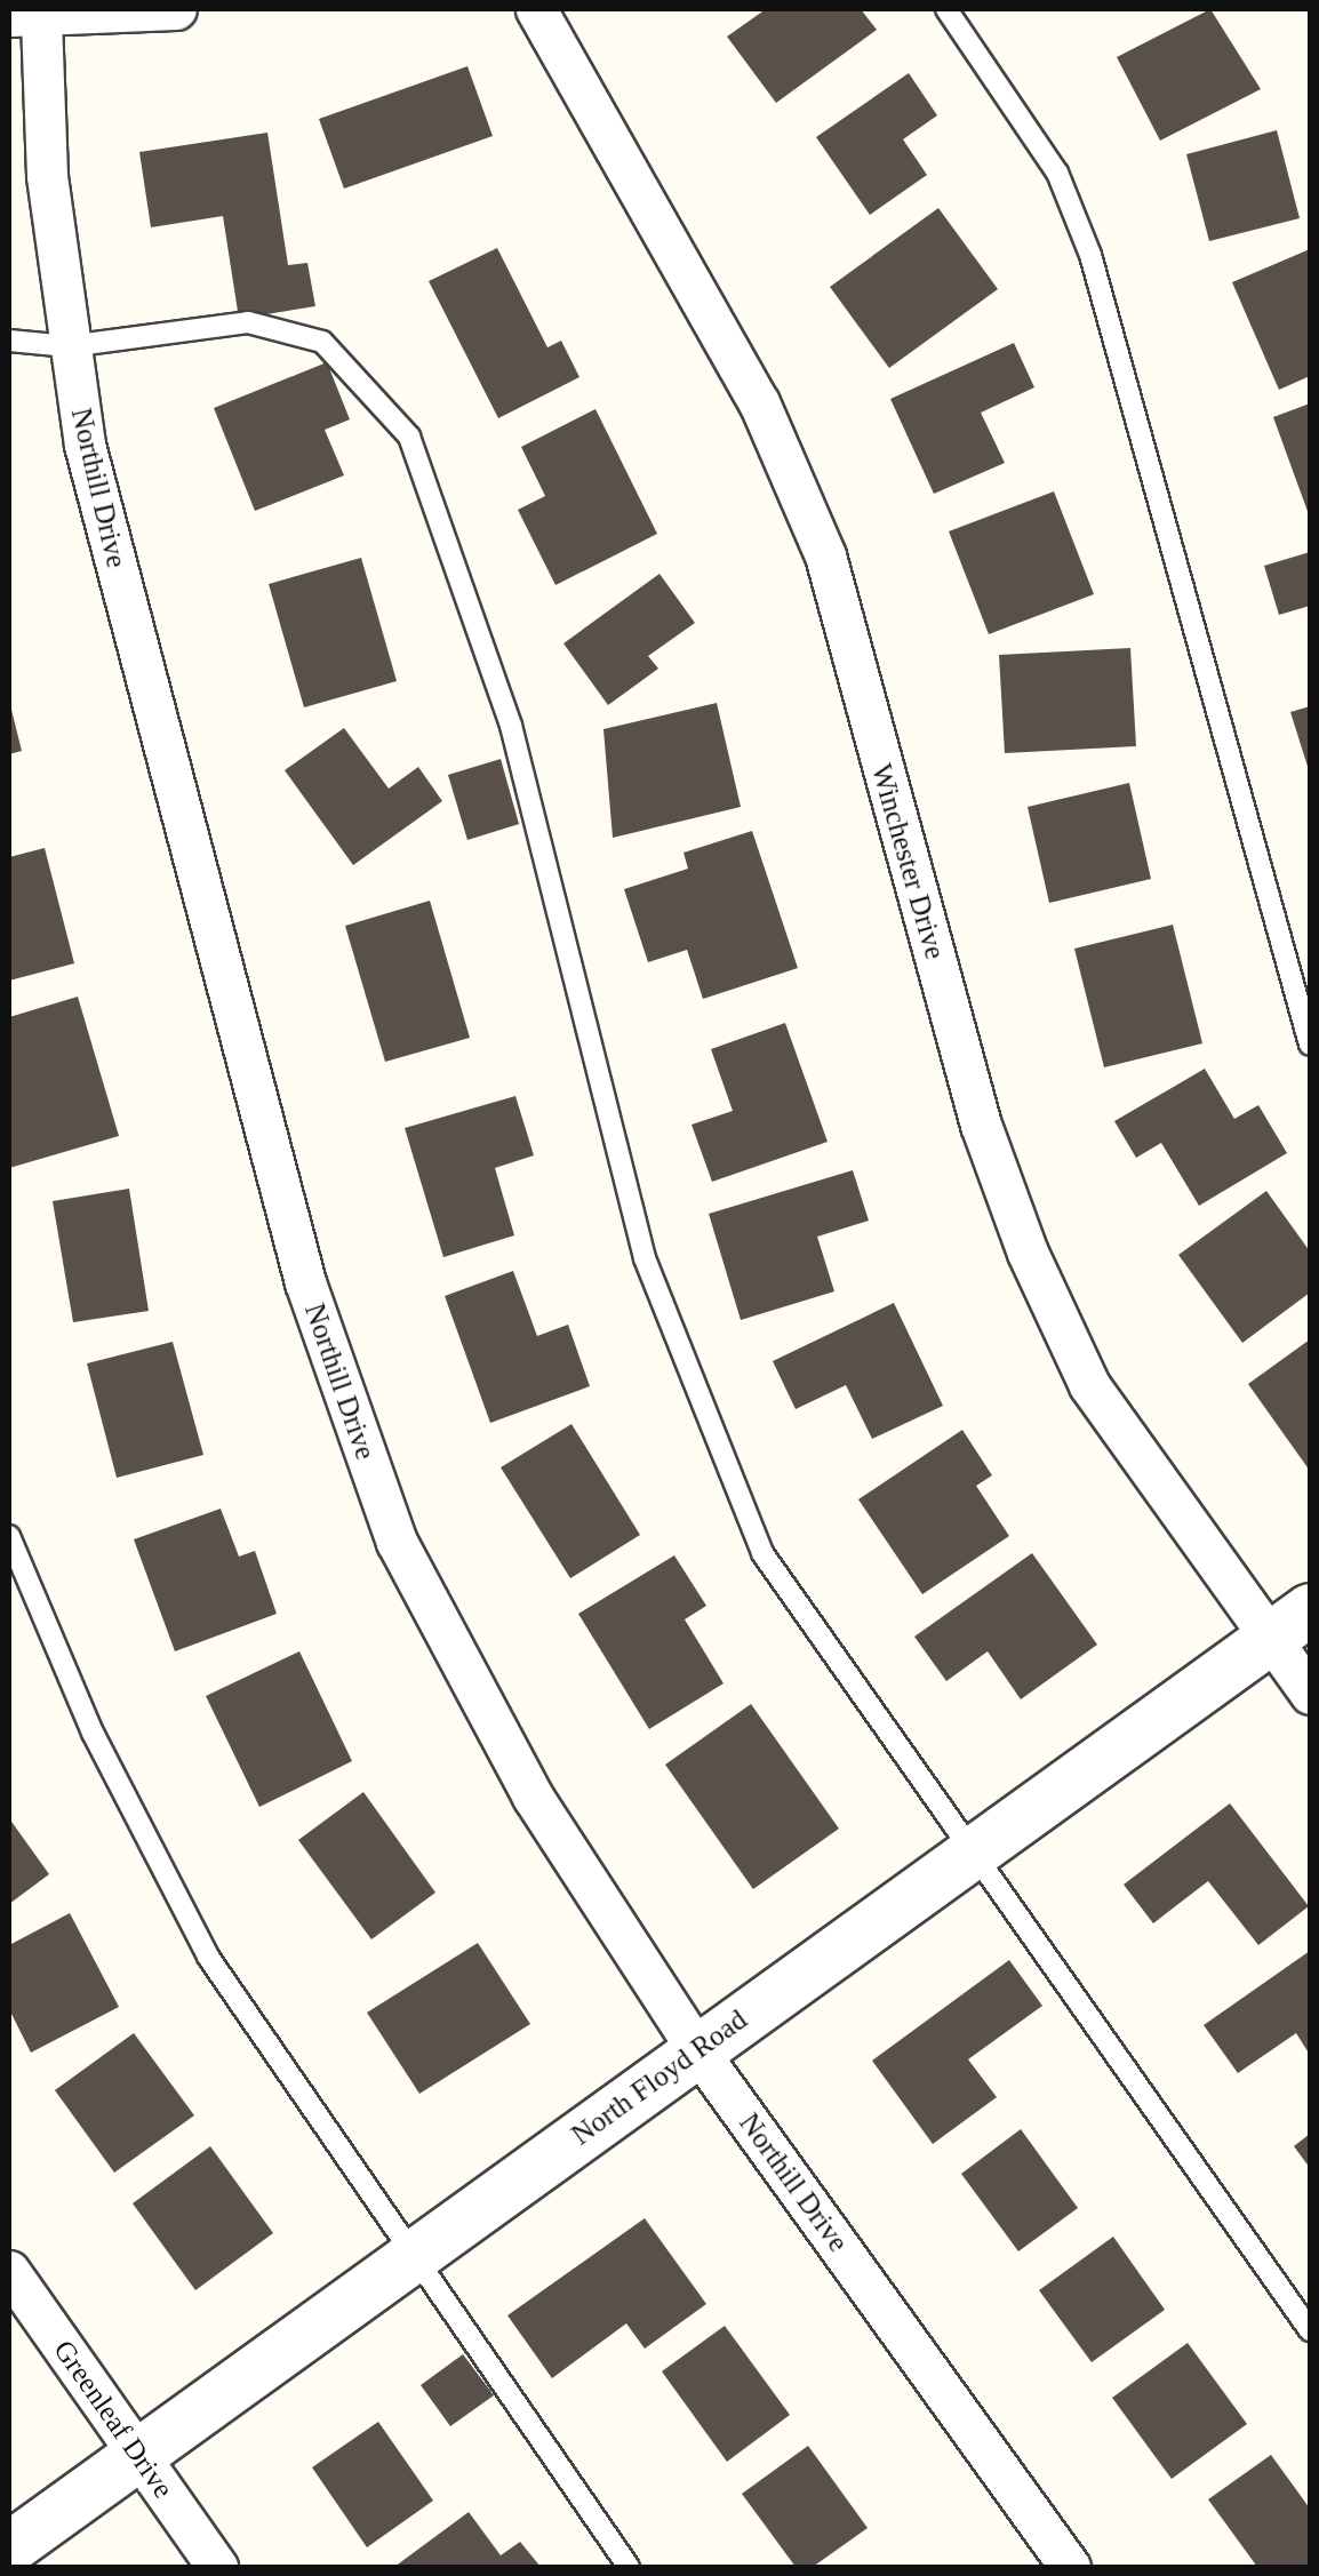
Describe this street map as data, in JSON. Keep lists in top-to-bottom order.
{
  "streets": {
    "street": [
      "Northill Drive",
      "Winchester Drive",
      "North Floyd Road",
      "Greenleaf Drive"
    ]
  },
  "crossings": [
    ["Northill Drive", "North Floyd Road"],
    ["Winchester Drive", "North Floyd Road"],
    ["North Floyd Road", "Greenleaf Drive"]
  ]
}
